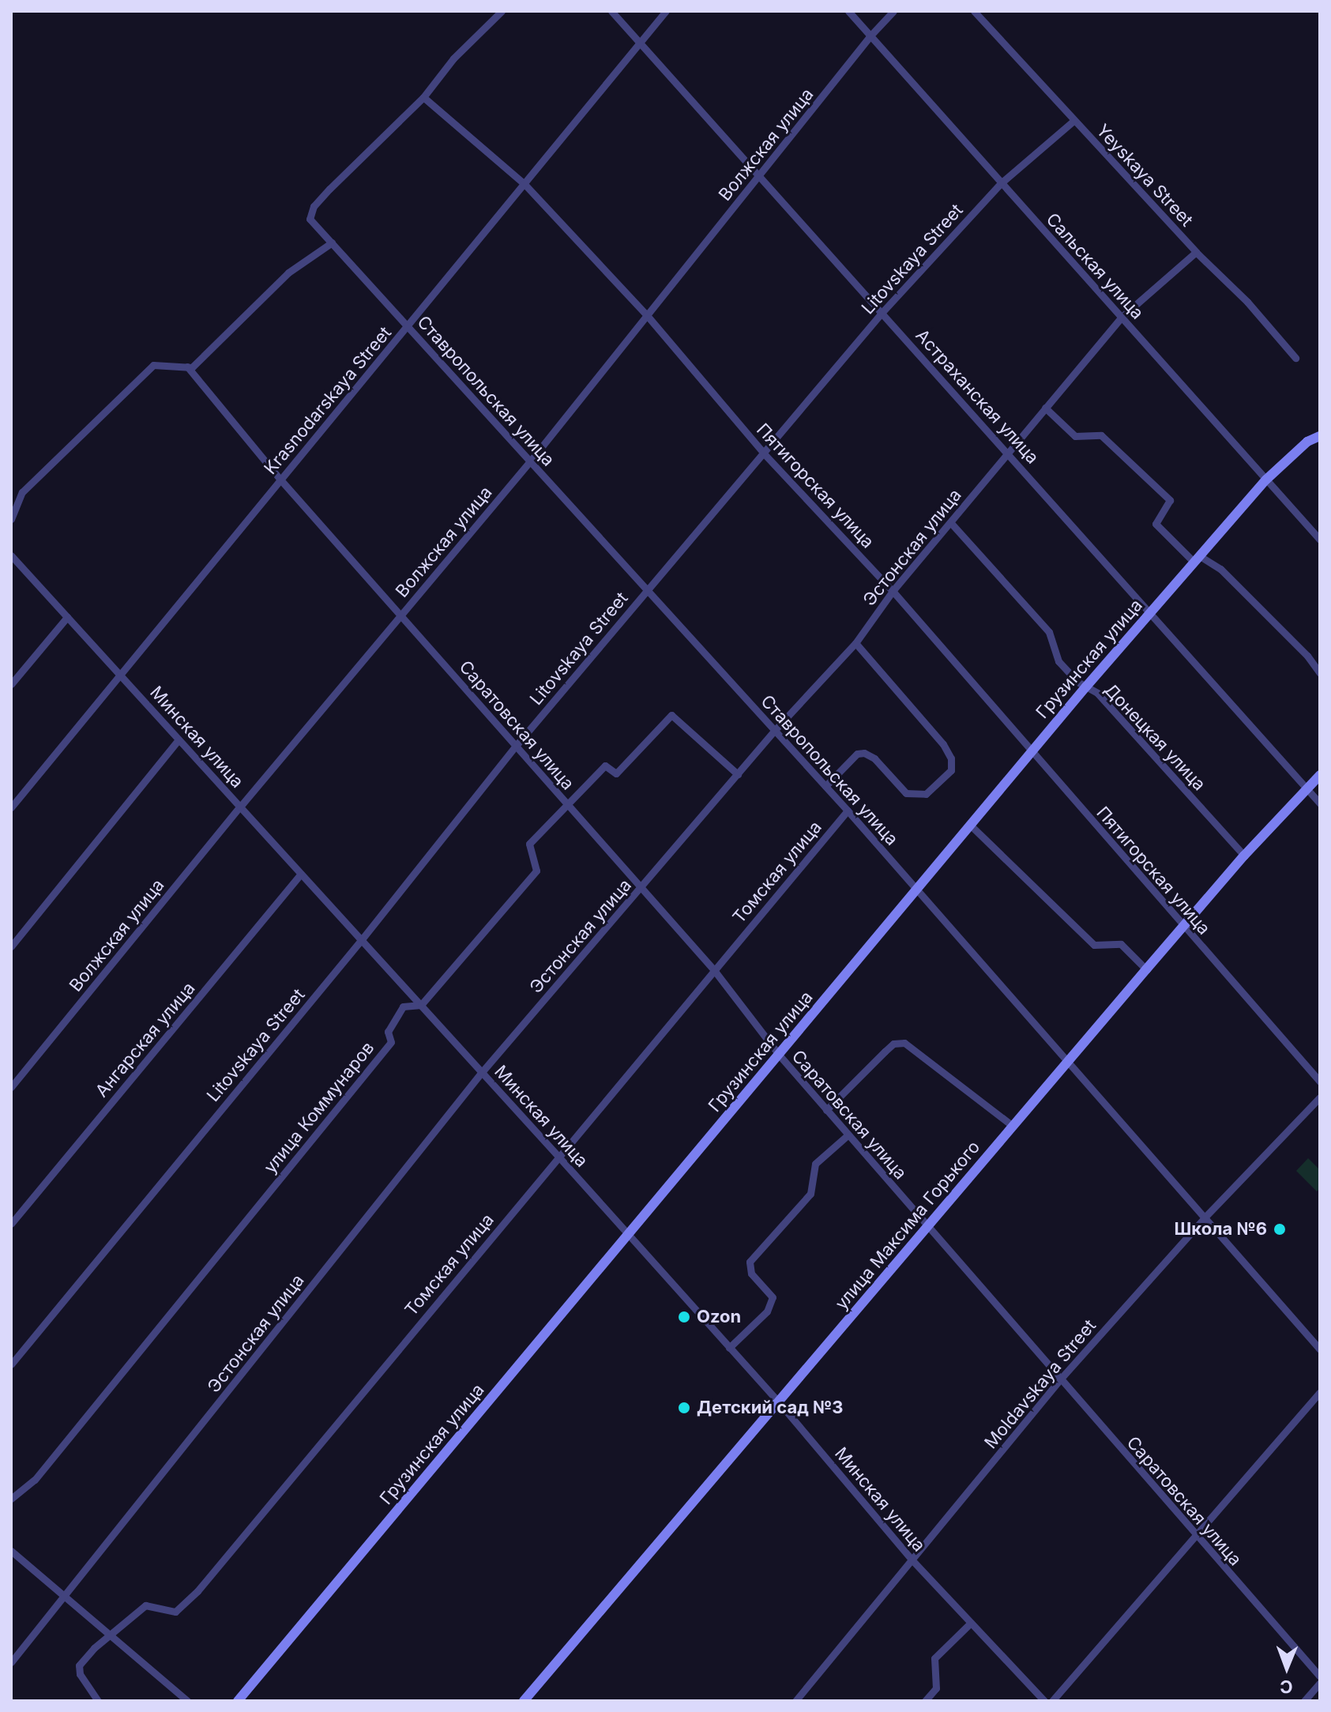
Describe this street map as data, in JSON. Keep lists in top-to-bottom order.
{
  "streets": {
    "main road": ["Грузинская улица", "улица Максима Горького"],
    "street": [
      "Волжская улица",
      "Yeyskaya Street",
      "Litovskaya Street",
      "Сальская улица",
      "Ставропольская улица",
      "Астраханская улица",
      "Krasnodarskaya Street",
      "Пятигорская улица",
      "Эстонская улица",
      "Саратовская улица",
      "Минская улица",
      "Донецкая улица",
      "Томская улица",
      "Ангарская улица",
      "улица Коммунаров",
      "Moldavskaya Street"
    ]
  },
  "crossings": [
    ["Волжская улица", "Сальская улица"],
    ["Волжская улица", "Ставропольская улица"],
    ["Волжская улица", "Астраханская улица"],
    ["Волжская улица", "Пятигорская улица"],
    ["Волжская улица", "Саратовская улица"],
    ["Волжская улица", "Минская улица"],
    ["Yeyskaya Street", "Litovskaya Street"],
    ["Yeyskaya Street", "Эстонская улица"],
    ["Litovskaya Street", "Сальская улица"],
    ["Litovskaya Street", "Ставропольская улица"],
    ["Litovskaya Street", "Астраханская улица"],
    ["Litovskaya Street", "Пятигорская улица"],
    ["Litovskaya Street", "Саратовская улица"],
    ["Litovskaya Street", "Минская улица"],
    ["Сальская улица", "Эстонская улица"],
    ["Сальская улица", "Грузинская улица"],
    ["Ставропольская улица", "Krasnodarskaya Street"],
    ["Ставропольская улица", "Пятигорская улица"],
    ["Ставропольская улица", "Эстонская улица"],
    ["Ставропольская улица", "Грузинская улица"],
    ["Ставропольская улица", "Томская улица"],
    ["Ставропольская улица", "улица Максима Горького"],
    ["Ставропольская улица", "Moldavskaya Street"],
    ["Астраханская улица", "Krasnodarskaya Street"],
    ["Астраханская улица", "Эстонская улица"],
    ["Астраханская улица", "Грузинская улица"],
    ["Астраханская улица", "улица Максима Горького"],
    ["Krasnodarskaya Street", "Пятигорская улица"],
    ["Krasnodarskaya Street", "Саратовская улица"],
    ["Krasnodarskaya Street", "Минская улица"],
    ["Пятигорская улица", "Эстонская улица"],
    ["Пятигорская улица", "Грузинская улица"],
    ["Пятигорская улица", "улица Максима Горького"],
    ["Эстонская улица", "Саратовская улица"],
    ["Эстонская улица", "Минская улица"],
    ["Эстонская улица", "Донецкая улица"],
    ["Эстонская улица", "улица Коммунаров"],
    ["Грузинская улица", "Саратовская улица"],
    ["Грузинская улица", "Минская улица"],
    ["Грузинская улица", "Донецкая улица"],
    ["Саратовская улица", "Томская улица"],
    ["Саратовская улица", "улица Коммунаров"],
    ["Саратовская улица", "улица Максима Горького"],
    ["Саратовская улица", "Moldavskaya Street"],
    ["Минская улица", "Томская улица"],
    ["Минская улица", "Ангарская улица"],
    ["Минская улица", "улица Коммунаров"],
    ["Минская улица", "улица Максима Горького"],
    ["Минская улица", "Moldavskaya Street"],
    ["Донецкая улица", "улица Максима Горького"]
  ],
  "places": ["Школа №6", "Ozon", "Детский сад №3"],
  "north": "bottom"
}
